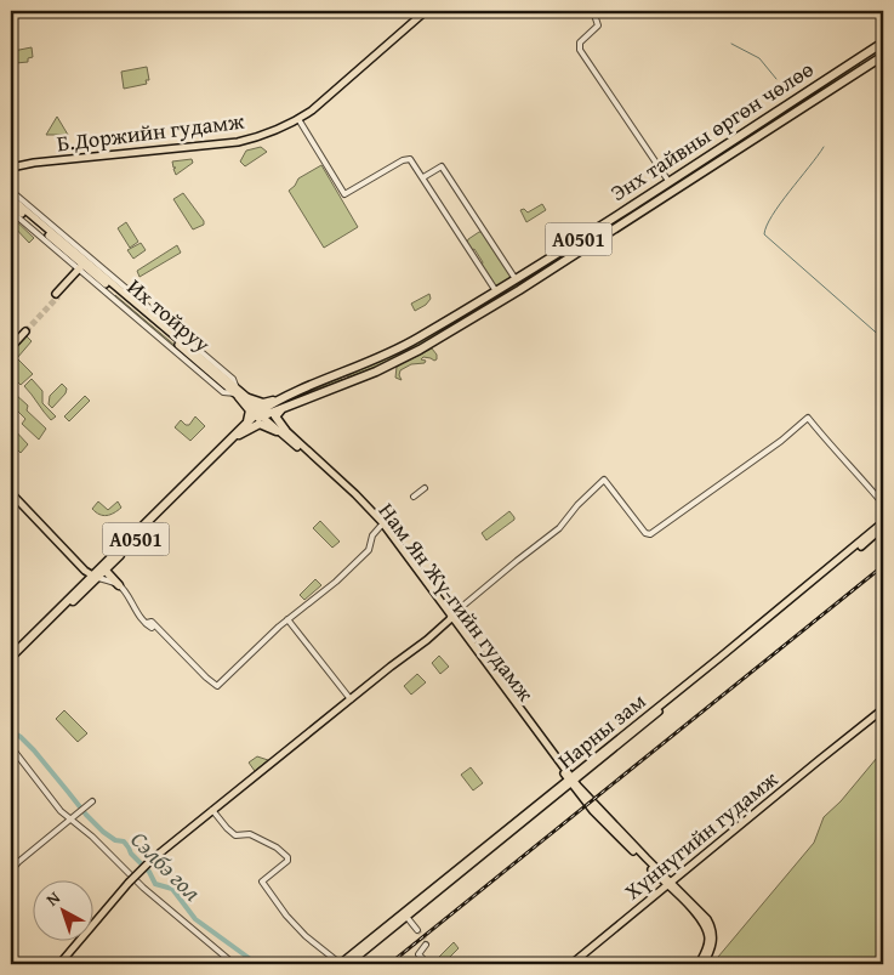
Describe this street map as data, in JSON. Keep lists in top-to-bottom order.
{
  "streets": {
    "highway": ["Энх тайвны өргөн чөлөө", "A0501"],
    "main road": [
      "Б.Доржийн гудамж",
      "Их тойруу",
      "Нам Ян Жү-гийн гудамж",
      "Нарны зам",
      "Хүннүгийн гудамж"
    ]
  },
  "crossings": [
    ["Энх тайвны өргөн чөлөө", "Их тойруу"],
    ["Их тойруу", "Нам Ян Жү-гийн гудамж"],
    ["Нам Ян Жү-гийн гудамж", "Нарны зам"]
  ],
  "water": ["Сэлбэ гол"],
  "north": "top left"
}
